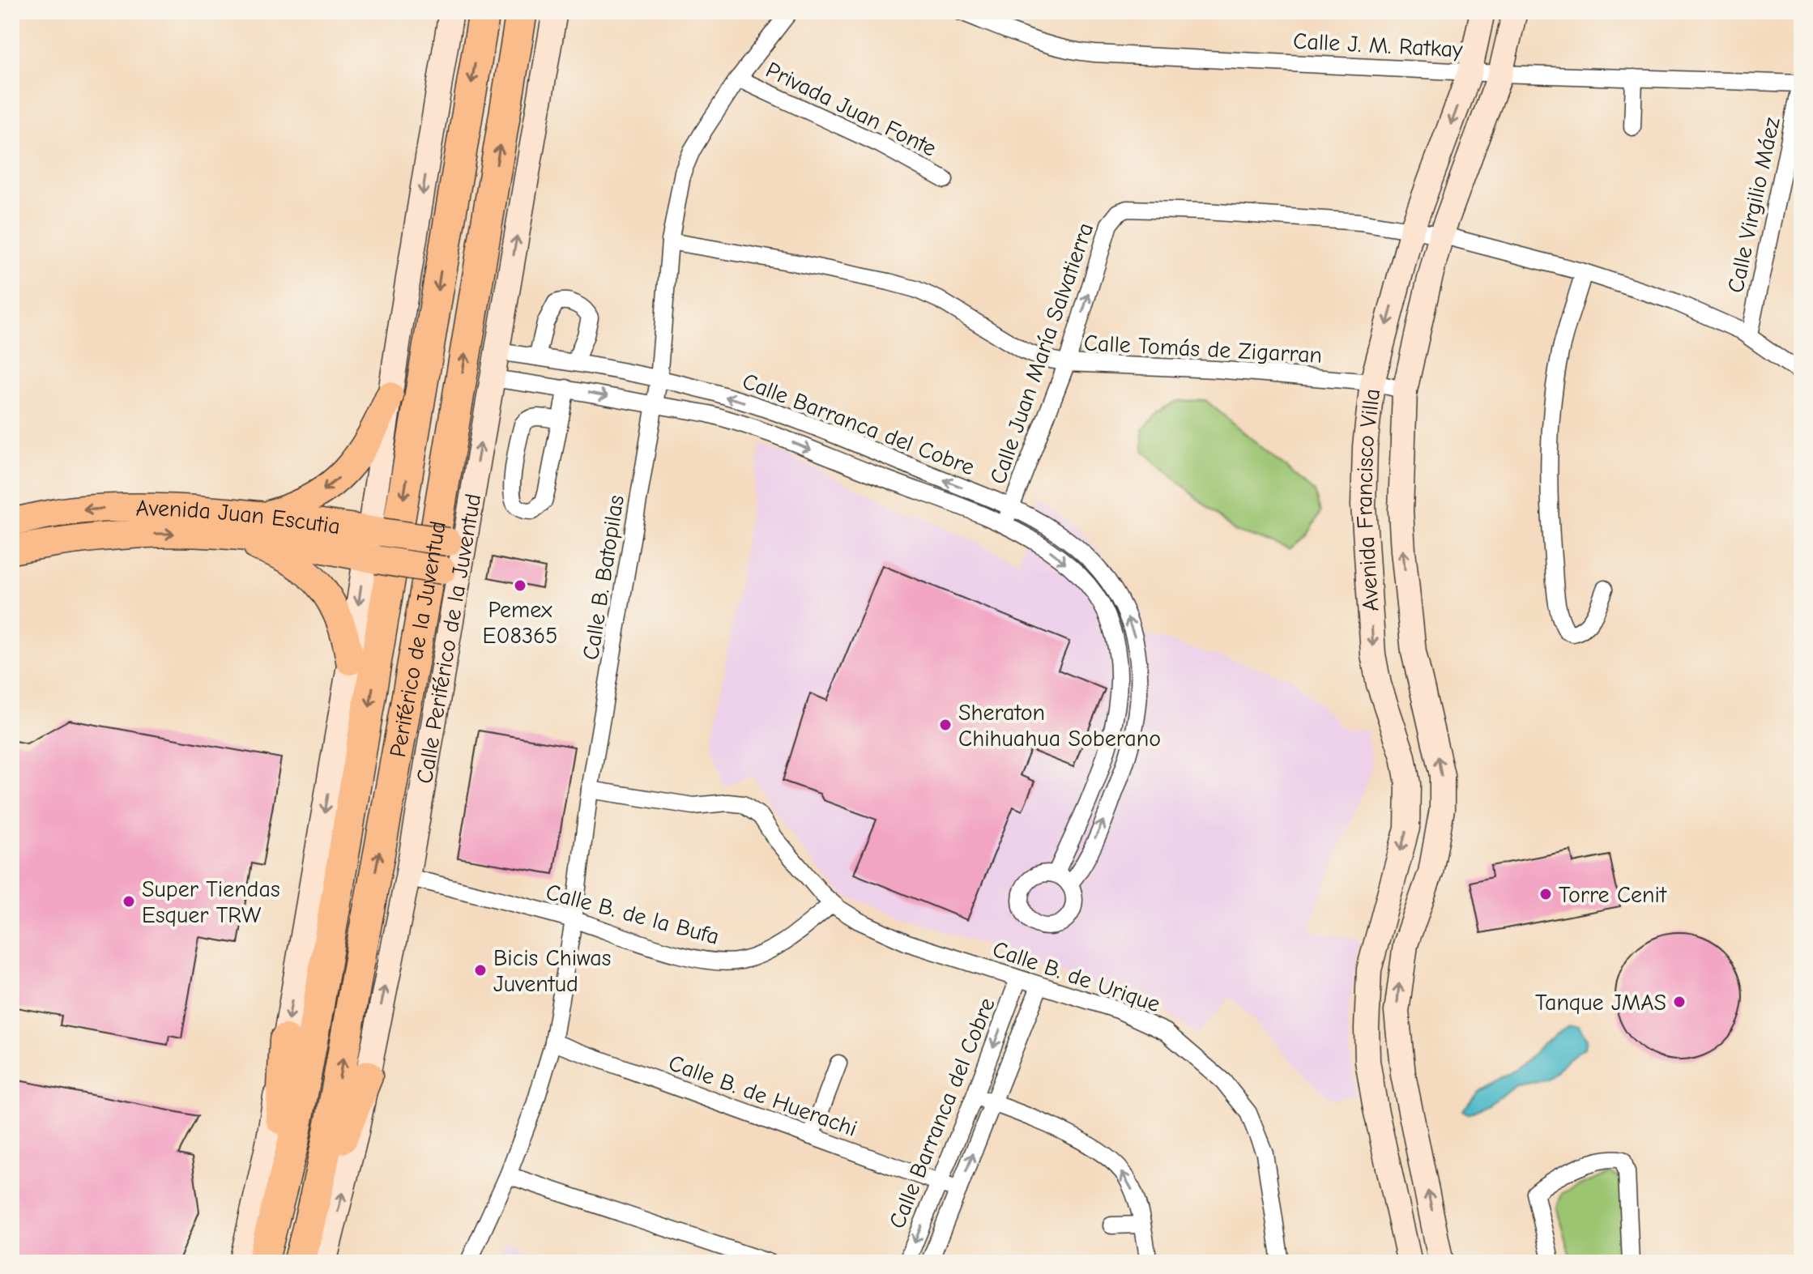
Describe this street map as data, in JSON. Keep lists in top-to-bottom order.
{
  "streets": {
    "highway": ["Periférico de la Juventud"],
    "main road": ["Avenida Francisco Villa", "Avenida Juan Escutia", "Calle Periférico de la Juventud"],
    "street": [
      "Calle J. M. Ratkay",
      "Privada Juan Fonte",
      "Calle Virgilio Máez",
      "Calle Tomás de Zigarran",
      "Calle Juan María Salvatierra",
      "Calle Barranca del Cobre",
      "Calle B. Batopilas",
      "Calle B. de la Bufa",
      "Calle B. de Urique",
      "Calle B. de Huerachi"
    ]
  },
  "crossings": [
    ["Calle J. M. Ratkay", "Calle Virgilio Máez"],
    ["Calle J. M. Ratkay", "Avenida Francisco Villa"],
    ["Privada Juan Fonte", "Calle B. Batopilas"],
    ["Calle Virgilio Máez", "Calle Juan María Salvatierra"],
    ["Calle Tomás de Zigarran", "Calle Juan María Salvatierra"],
    ["Calle Tomás de Zigarran", "Avenida Francisco Villa"],
    ["Calle Tomás de Zigarran", "Calle B. Batopilas"],
    ["Calle Juan María Salvatierra", "Calle Barranca del Cobre"],
    ["Calle Juan María Salvatierra", "Avenida Francisco Villa"],
    ["Calle Barranca del Cobre", "Calle B. Batopilas"],
    ["Calle Barranca del Cobre", "Calle Periférico de la Juventud"],
    ["Calle Barranca del Cobre", "Calle B. de Urique"],
    ["Calle Barranca del Cobre", "Calle B. de Huerachi"],
    ["Avenida Juan Escutia", "Calle Periférico de la Juventud"],
    ["Calle B. Batopilas", "Calle B. de la Bufa"],
    ["Calle B. Batopilas", "Calle B. de Urique"],
    ["Calle B. Batopilas", "Calle B. de Huerachi"],
    ["Calle Periférico de la Juventud", "Calle B. de la Bufa"],
    ["Calle B. de la Bufa", "Calle B. de Urique"]
  ],
  "one_way": ["Calle Juan María Salvatierra"],
  "places": [
    "Pemex E08365",
    "Sheraton Chihuahua Soberano",
    "Torre Cenit",
    "Super Tiendas Esquer TRW",
    "Bicis Chiwas Juventud",
    "Tanque JMAS"
  ]
}
